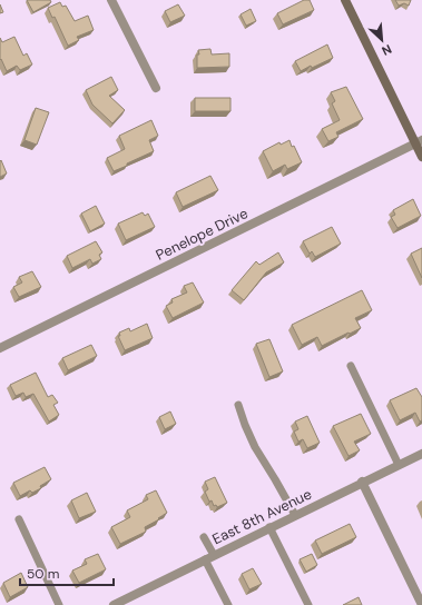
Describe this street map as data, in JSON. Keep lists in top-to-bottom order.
{
  "streets": {
    "street": ["Penelope Drive", "East 8th Avenue"]
  },
  "scale_bar": "50 m",
  "north": "bottom right"
}
